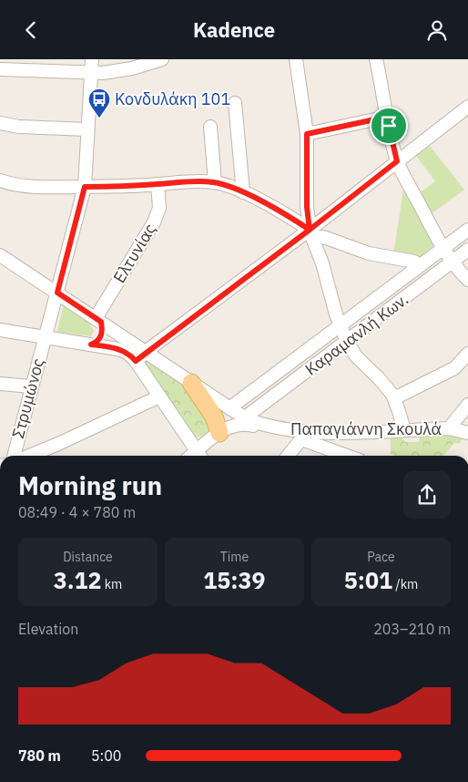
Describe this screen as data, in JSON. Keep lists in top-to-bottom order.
{
  "streets": {
    "street": [
      "Ελτυνίας",
      "Καραμανλή Κων.",
      "Στρυμώνος",
      "Παπαγιάννη Σκουλά"
    ]
  },
  "crossings": [
    ["Ελτυνίας", "Παπαγιάννη Σκουλά"],
    ["Καραμανλή Κων.", "Παπαγιάννη Σκουλά"],
    ["Στρυμώνος", "Παπαγιάννη Σκουλά"]
  ],
  "places": {
    "bus stop": ["Κονδυλάκη 101"]
  },
  "page": {
    "header": "Kadence",
    "heading": ["Morning run", "08:49 · 4 × 780 m"],
    "stats": [
      ["Distance", "3.12 km"],
      ["Time", "15:39"],
      ["Pace", "5:01 /km"]
    ],
    "chart": ["Elevation", "203–210 m"],
    "list": [
      {
        "name": "780 m",
        "note": "5:00"
      }
    ]
  }
}
